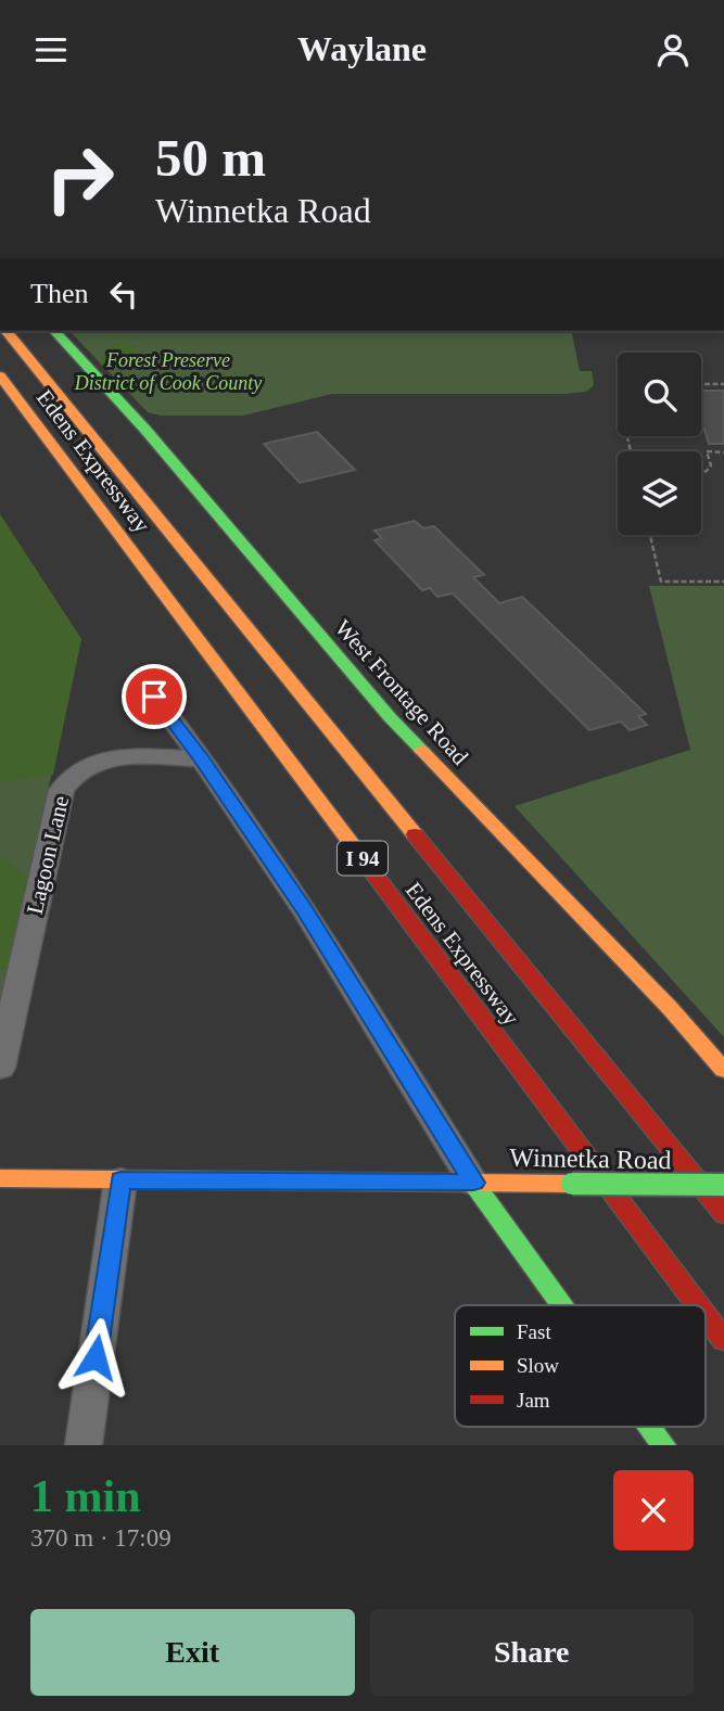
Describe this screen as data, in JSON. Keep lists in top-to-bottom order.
{
  "streets": {
    "main road": [
      "Edens Expressway",
      "West Frontage Road",
      "I 94",
      "Winnetka Road"
    ],
    "street": ["Lagoon Lane"]
  },
  "parks": ["Forest Preserve District of Cook County"],
  "legend": ["Fast", "Slow", "Jam"],
  "page": {
    "header": "Waylane",
    "turn": ["50 m", "Winnetka Road"],
    "then": "Then",
    "heading": ["1 min", "370 m · 17:09"],
    "buttons": ["Exit", "Share"]
  }
}
